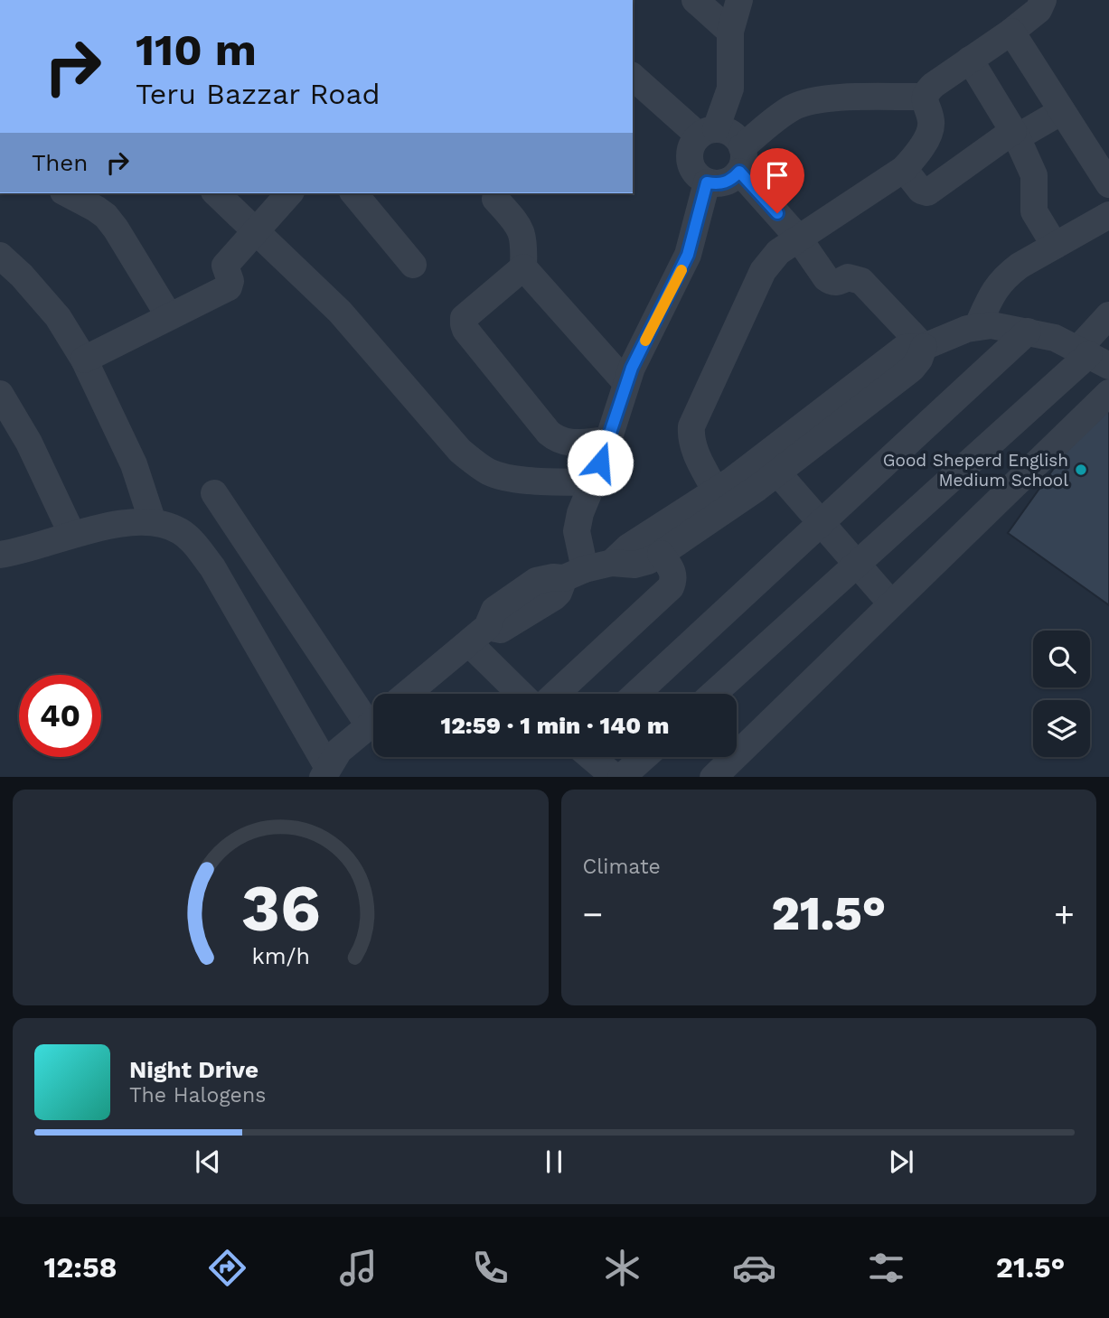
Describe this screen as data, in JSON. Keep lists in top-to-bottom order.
{
  "places": ["Good Sheperd English Medium School"],
  "page": {
    "turn": ["110 m", "Teru Bazzar Road"],
    "then": "Then",
    "limit": "40",
    "trip": "12:59 · 1 min · 140 m",
    "tile": "Climate",
    "heat": ["−", "21.5°", "+"],
    "song": ["Night Drive", "The Halogens"],
    "tabs": ["12:58", "21.5°"],
    "gauge": ["36", "km/h"]
  }
}
